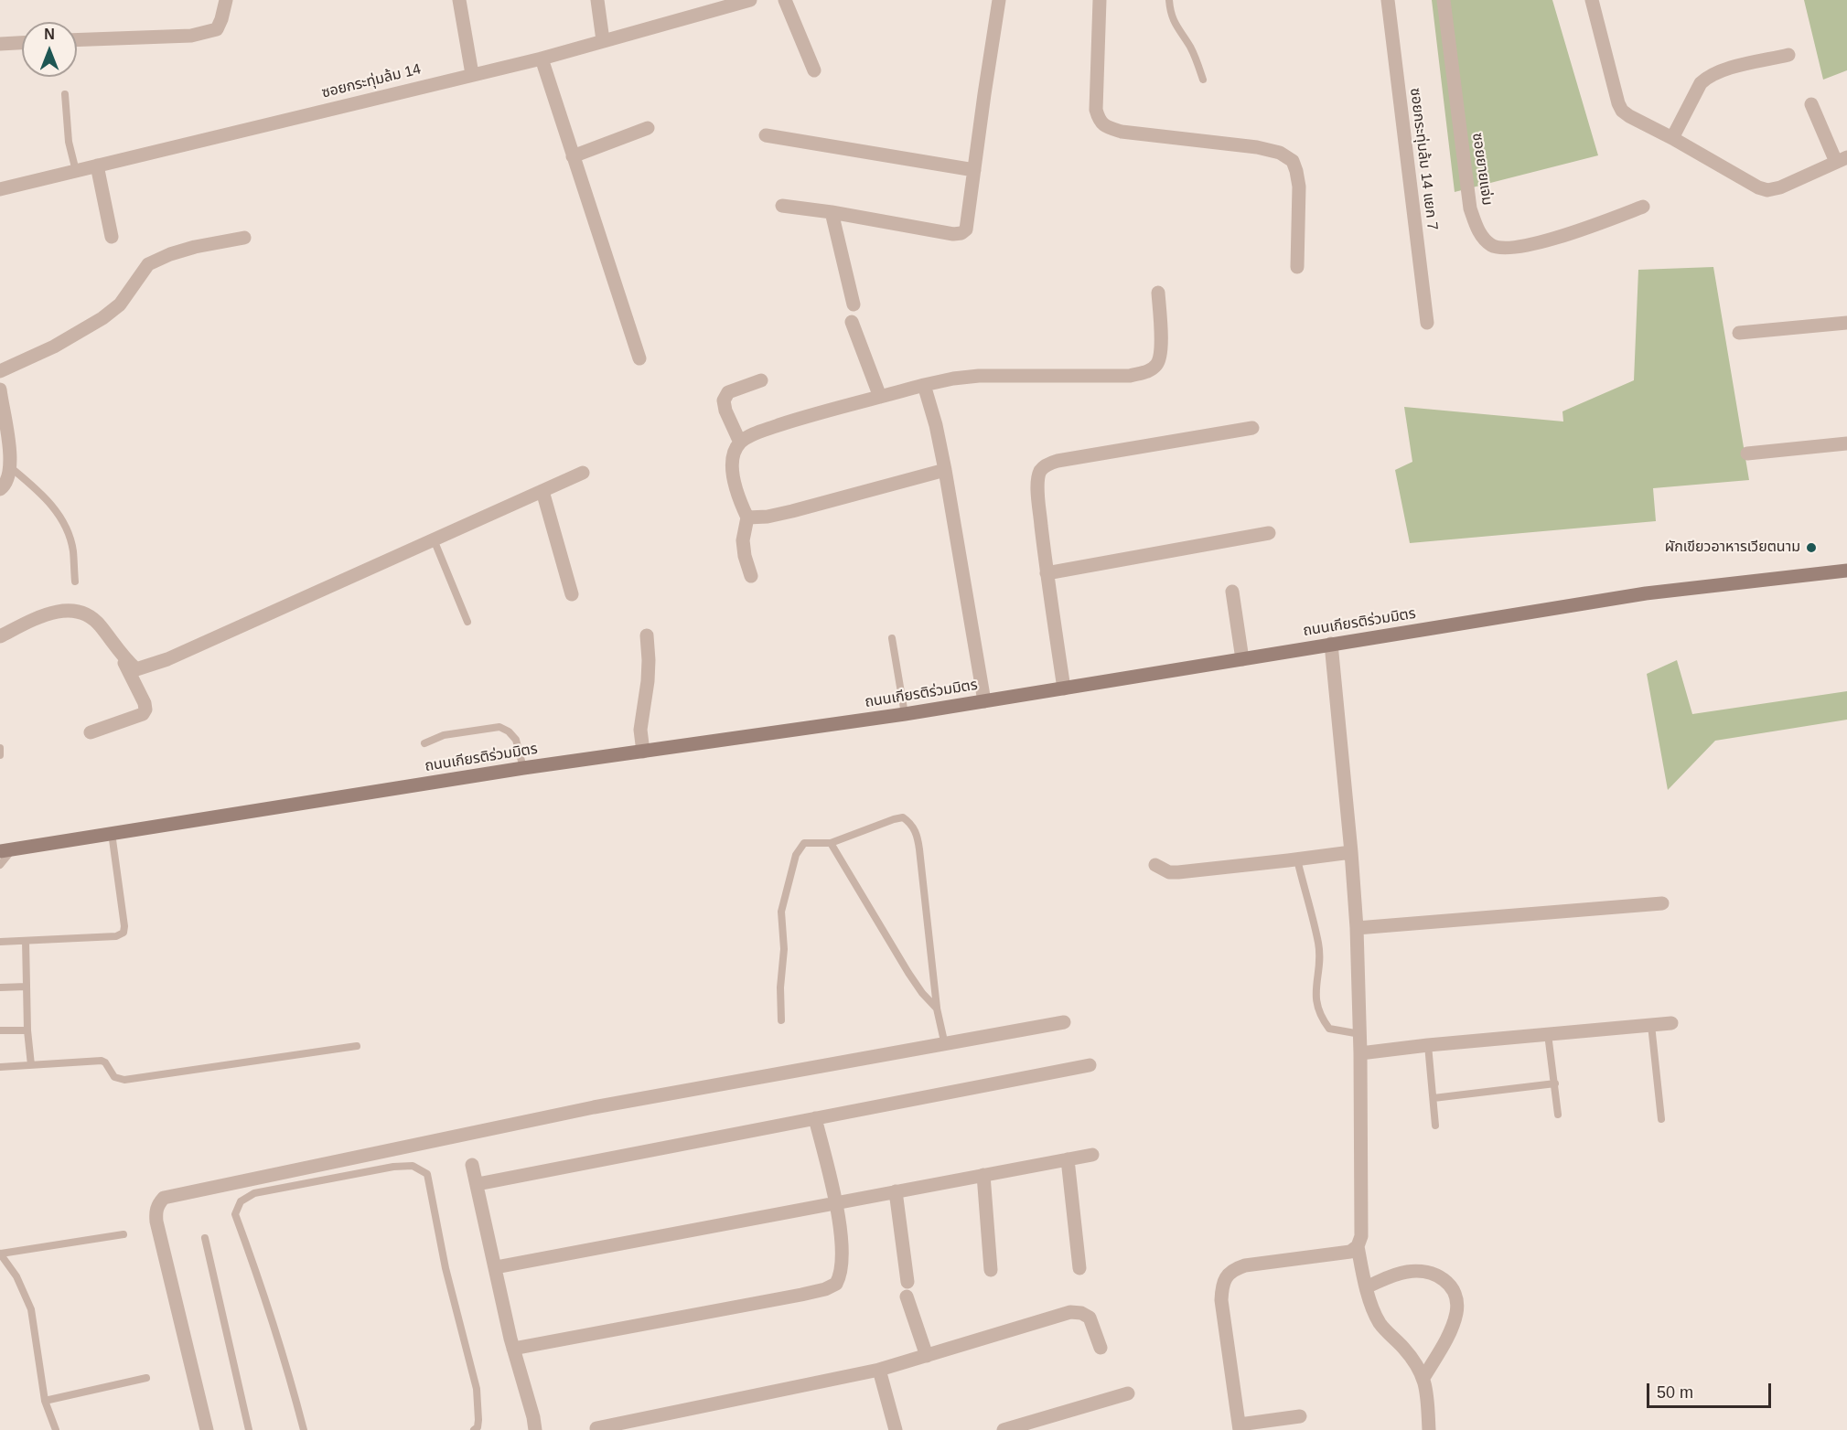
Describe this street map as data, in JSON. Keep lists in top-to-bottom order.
{
  "streets": {
    "street": [
      "ซอยกระทุ่มล้ม 14",
      "ซอยกระทุ่มล้ม 14 แยก 7",
      "ซอยยายแจ่ม",
      "ถนนเกียรติร่วมมิตร"
    ]
  },
  "places": ["ผักเขียวอาหารเวียตนาม"],
  "scale_bar": "50 m",
  "north": "top"
}
